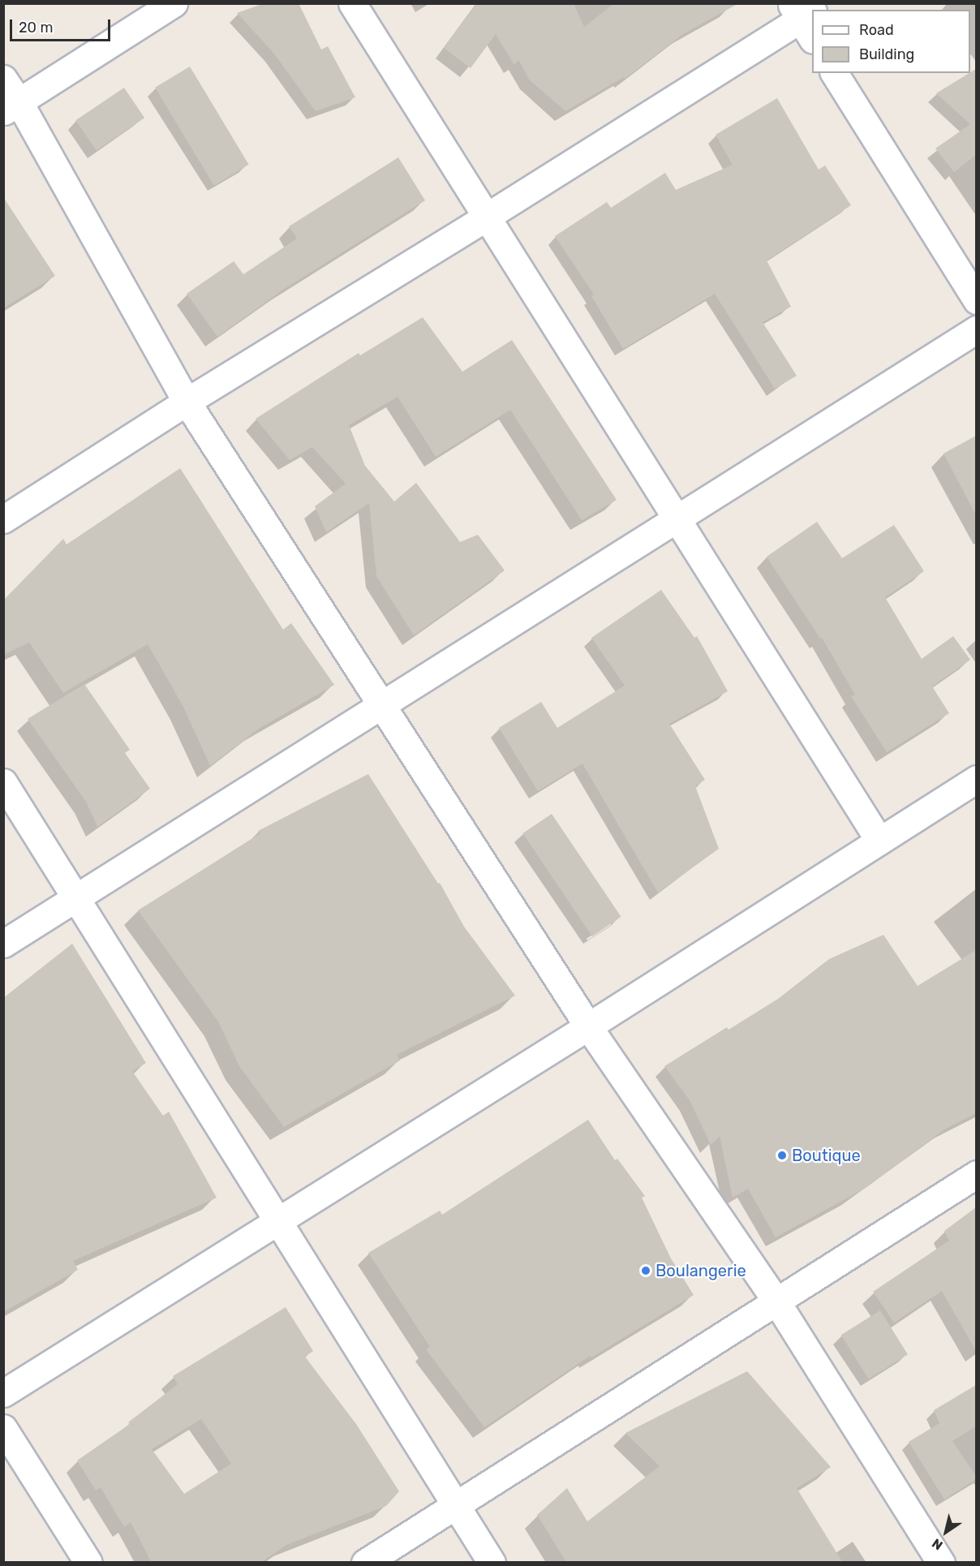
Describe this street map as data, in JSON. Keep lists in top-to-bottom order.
{
  "places": ["Boutique", "Boulangerie"],
  "legend": ["Road", "Building"],
  "scale_bar": "20 m",
  "north": "bottom left"
}
